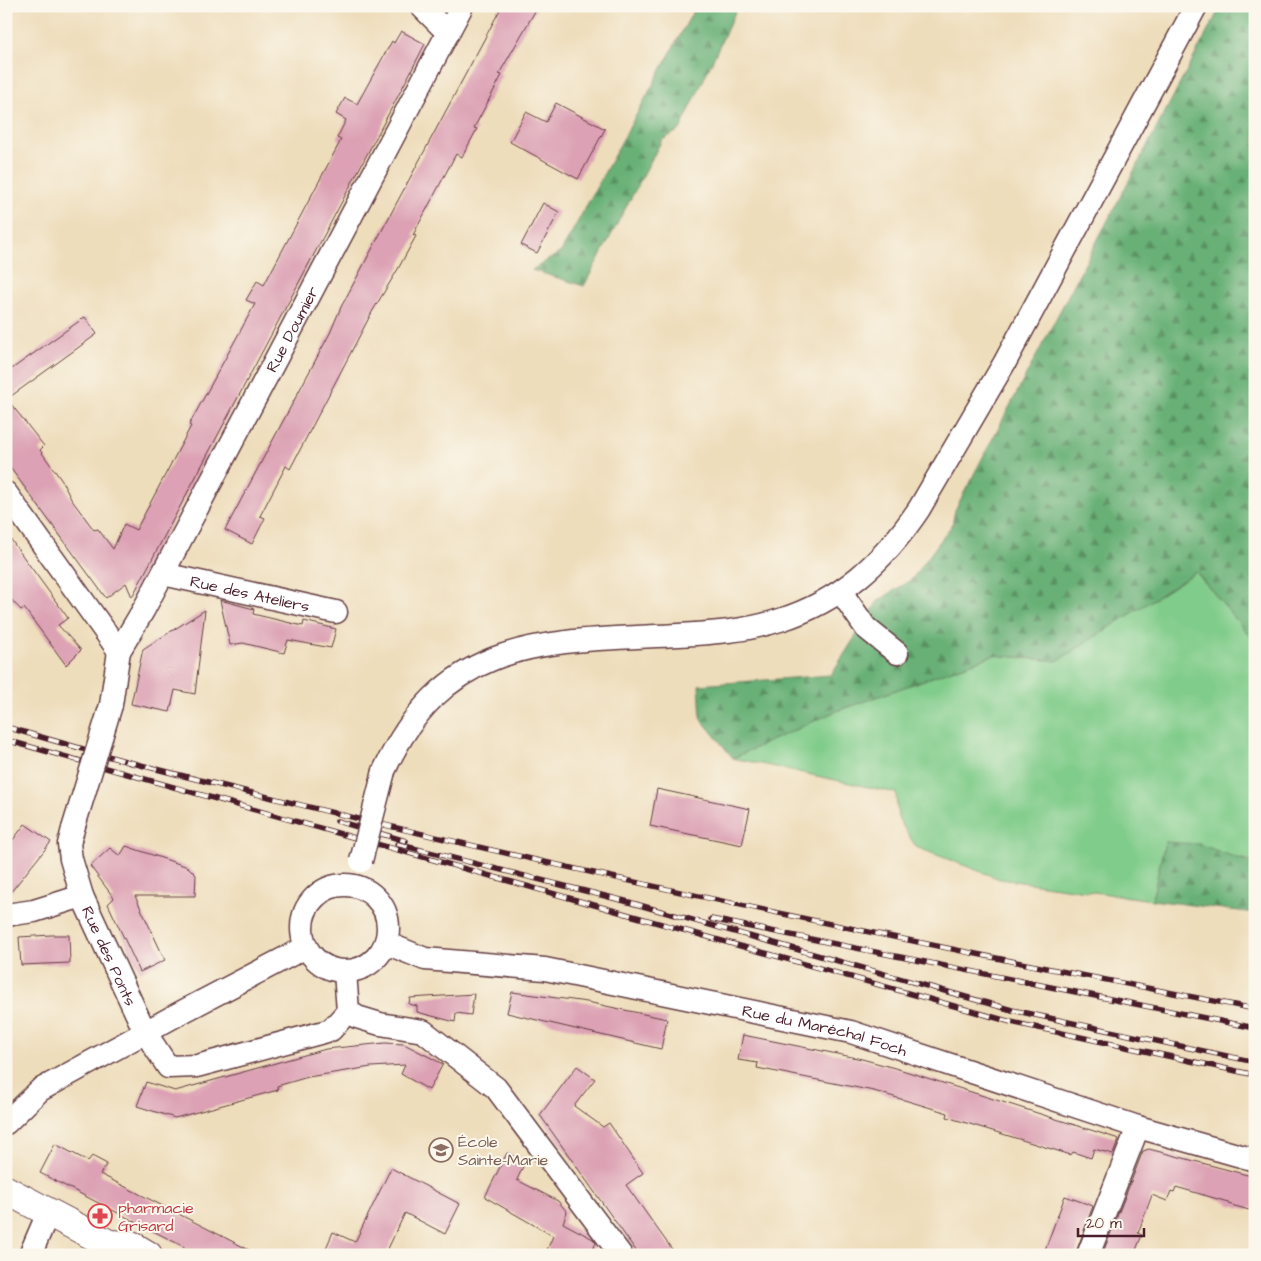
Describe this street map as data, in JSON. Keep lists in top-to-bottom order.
{
  "streets": {
    "street": [
      "Rue Doumier",
      "Rue des Ateliers",
      "Rue des Ponts",
      "Rue du Maréchal Foch"
    ]
  },
  "crossings": [
    ["Rue Doumier", "Rue des Ateliers"],
    ["Rue Doumier", "Rue des Ponts"]
  ],
  "places": {
    "school or university": ["École Sainte-Marie"],
    "pharmacy": ["pharmacie Grisard"]
  },
  "scale_bar": "20 m"
}
